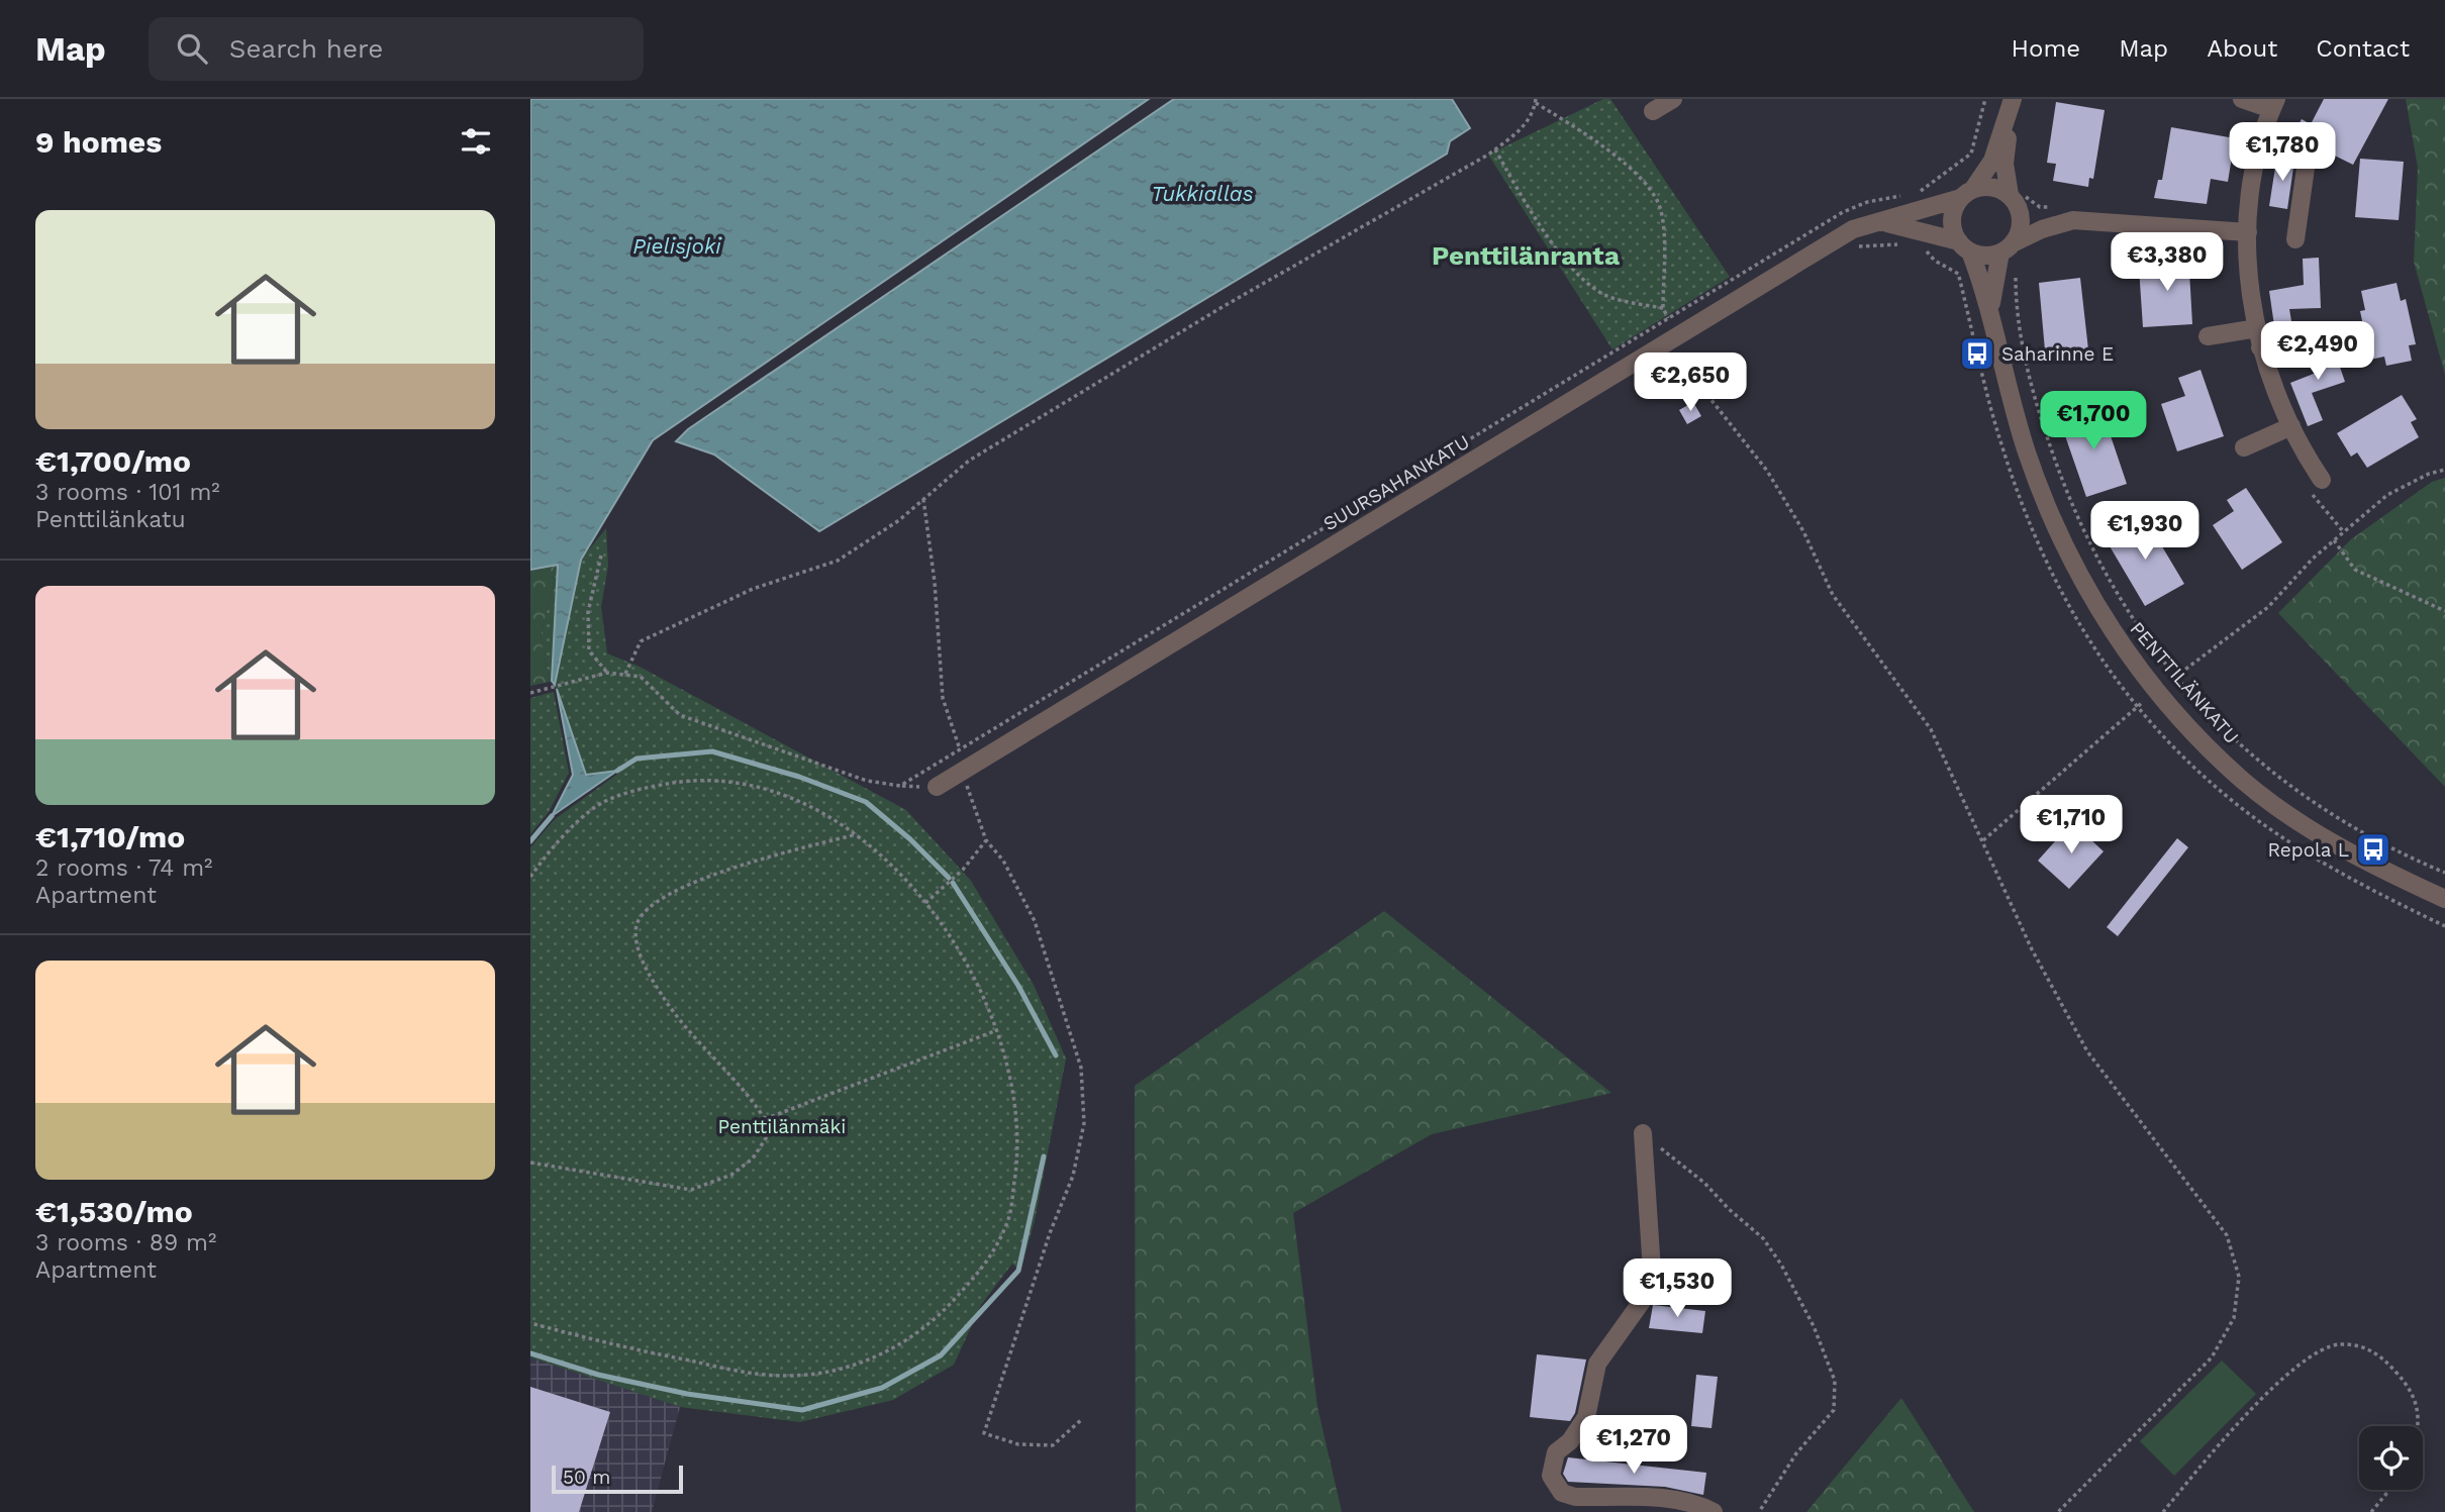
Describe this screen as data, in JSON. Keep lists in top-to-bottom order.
{
  "streets": {
    "street": ["SUURSAHANKATU", "PENTTILÄNKATU"]
  },
  "crossings": [
    ["SUURSAHANKATU", "PENTTILÄNKATU"]
  ],
  "districts": ["Penttilänranta"],
  "water": ["Tukkiallas", "Pielisjoki"],
  "parks": ["Penttilänmäki"],
  "places": {
    "bus stop": ["Saharinne E", "Repola L"]
  },
  "scale_bar": "50 m",
  "page": {
    "header": "Map",
    "search": "Search here",
    "nav": [
      "Home",
      "Map",
      "About",
      "Contact"
    ],
    "heading": "9 homes",
    "price": [
      "€1,780",
      "€3,380",
      "€2,490",
      "€2,650",
      "€1,700",
      "€1,930",
      "€1,710",
      "€1,530",
      "€1,270"
    ],
    "list": [
      {
        "name": "€1,700/mo",
        "note": "3 rooms · 101 m² · Penttilänkatu"
      },
      {
        "name": "€1,710/mo",
        "note": "2 rooms · 74 m² · Apartment"
      },
      {
        "name": "€1,530/mo",
        "note": "3 rooms · 89 m² · Apartment"
      }
    ],
    "scale": "50 m"
  }
}
